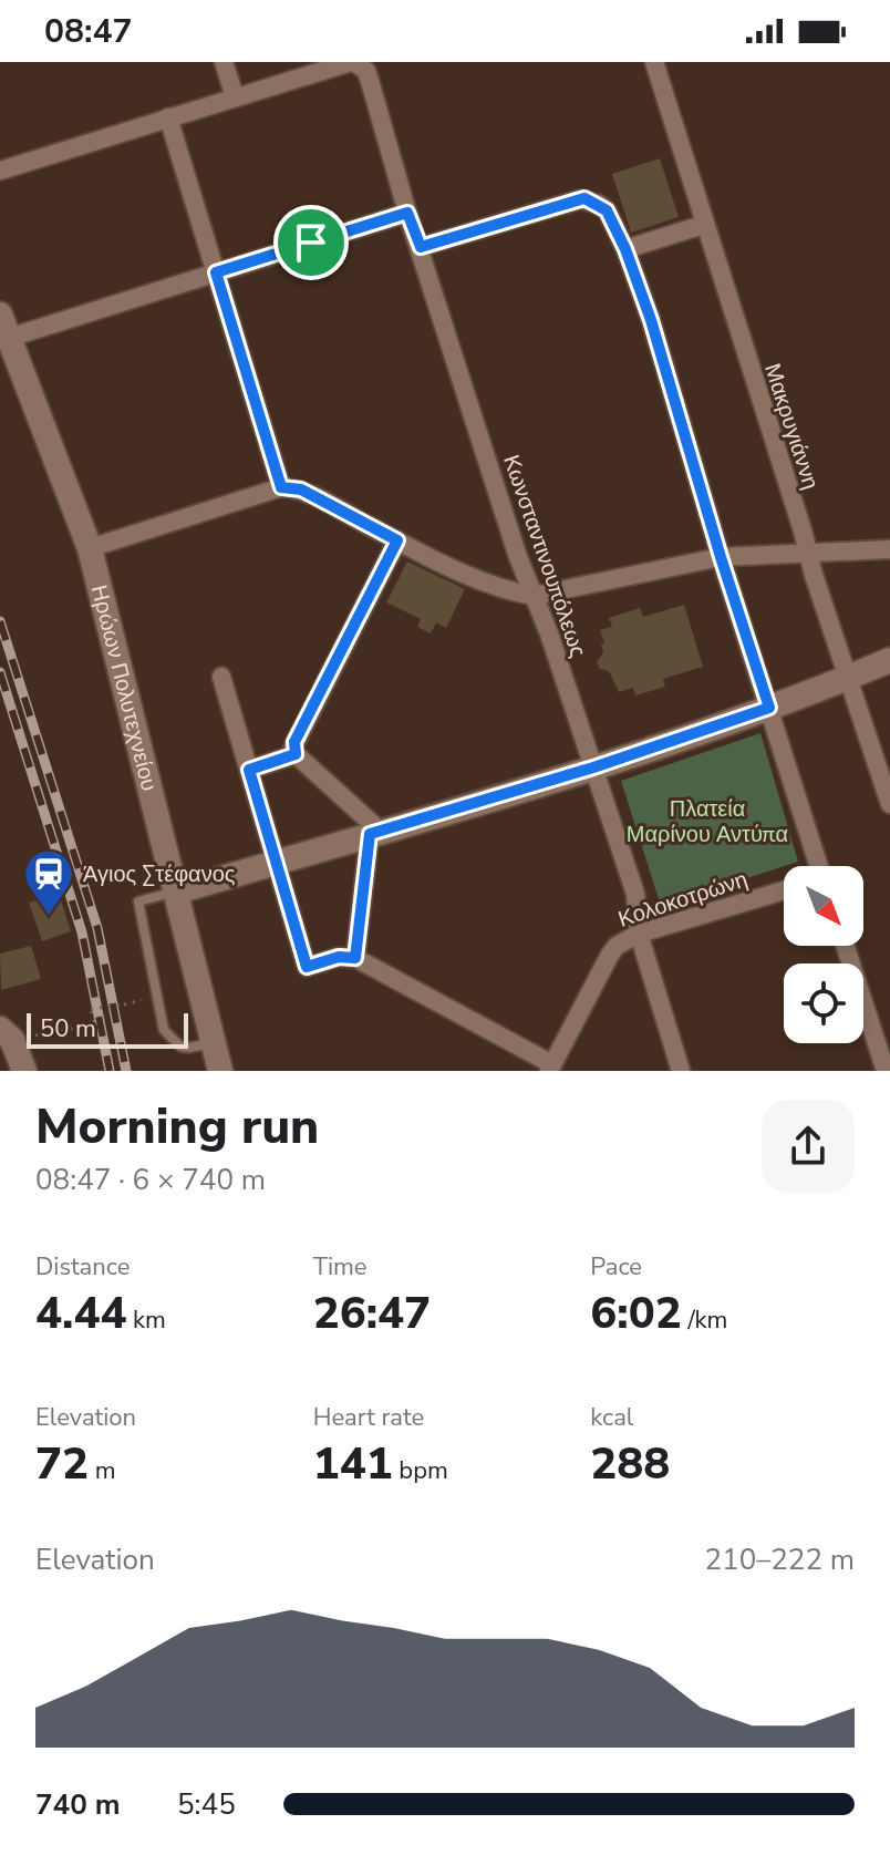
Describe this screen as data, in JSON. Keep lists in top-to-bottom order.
{
  "streets": {
    "street": [
      "Μακρυγιάννη",
      "Κωνσταντινουπόλεως",
      "Ηρώων Πολυτεχνείου",
      "Κολοκοτρώνη"
    ]
  },
  "crossings": [
    ["Κωνσταντινουπόλεως", "Κολοκοτρώνη"]
  ],
  "parks": ["Πλατεία Μαρίνου Αντύπα"],
  "places": {
    "station": ["Άγιος Στέφανος"]
  },
  "scale_bar": "50 m",
  "north": "bottom right",
  "page": {
    "status": "08:47",
    "scale": "50 m",
    "heading": ["Morning run", "08:47 · 6 × 740 m"],
    "stats": [
      ["Distance", "4.44 km"],
      ["Time", "26:47"],
      ["Pace", "6:02 /km"],
      ["Elevation", "72 m"],
      ["Heart rate", "141 bpm"],
      ["kcal", "288"]
    ],
    "chart": ["Elevation", "210–222 m"],
    "list": [
      {
        "name": "740 m",
        "note": "5:45"
      }
    ]
  }
}
